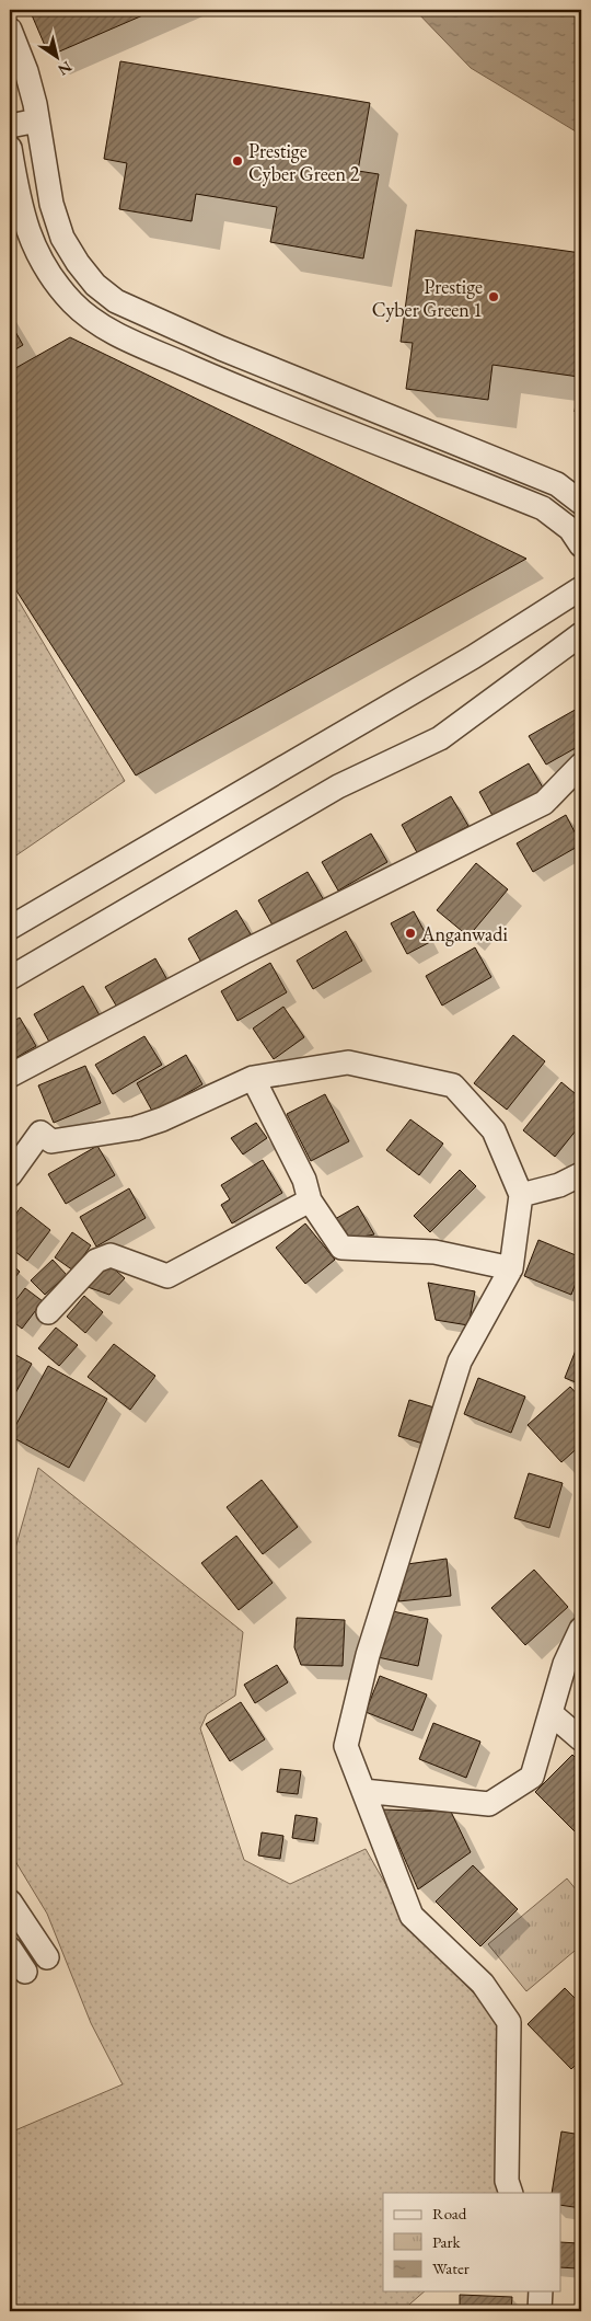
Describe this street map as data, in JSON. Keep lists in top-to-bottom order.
{
  "places": ["Prestige Cyber Green 2", "Prestige Cyber Green 1", "Anganwadi"],
  "legend": ["Road", "Park", "Water"],
  "north": "bottom right"
}
